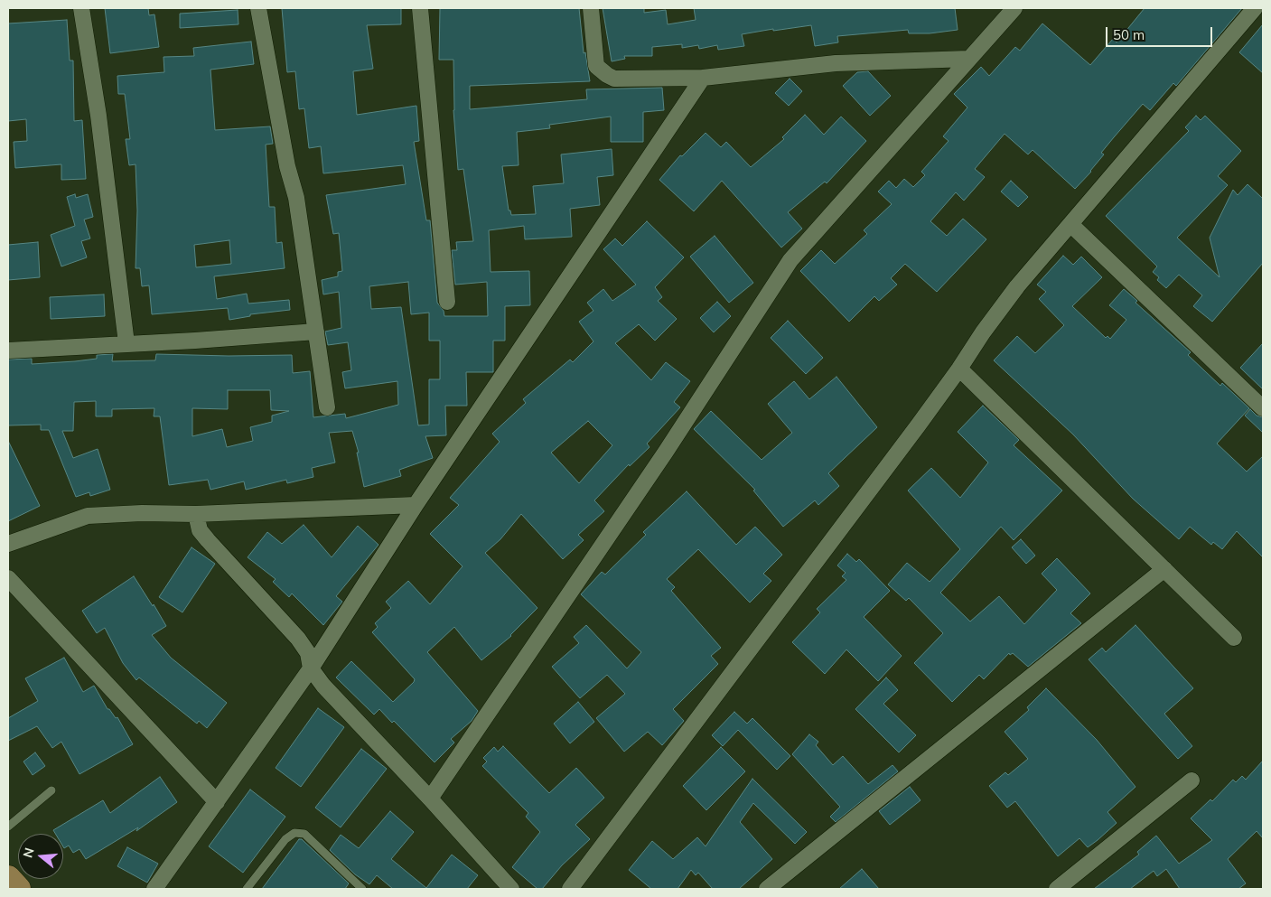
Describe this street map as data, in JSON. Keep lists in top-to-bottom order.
{
  "scale_bar": "50 m",
  "north": "left"
}
